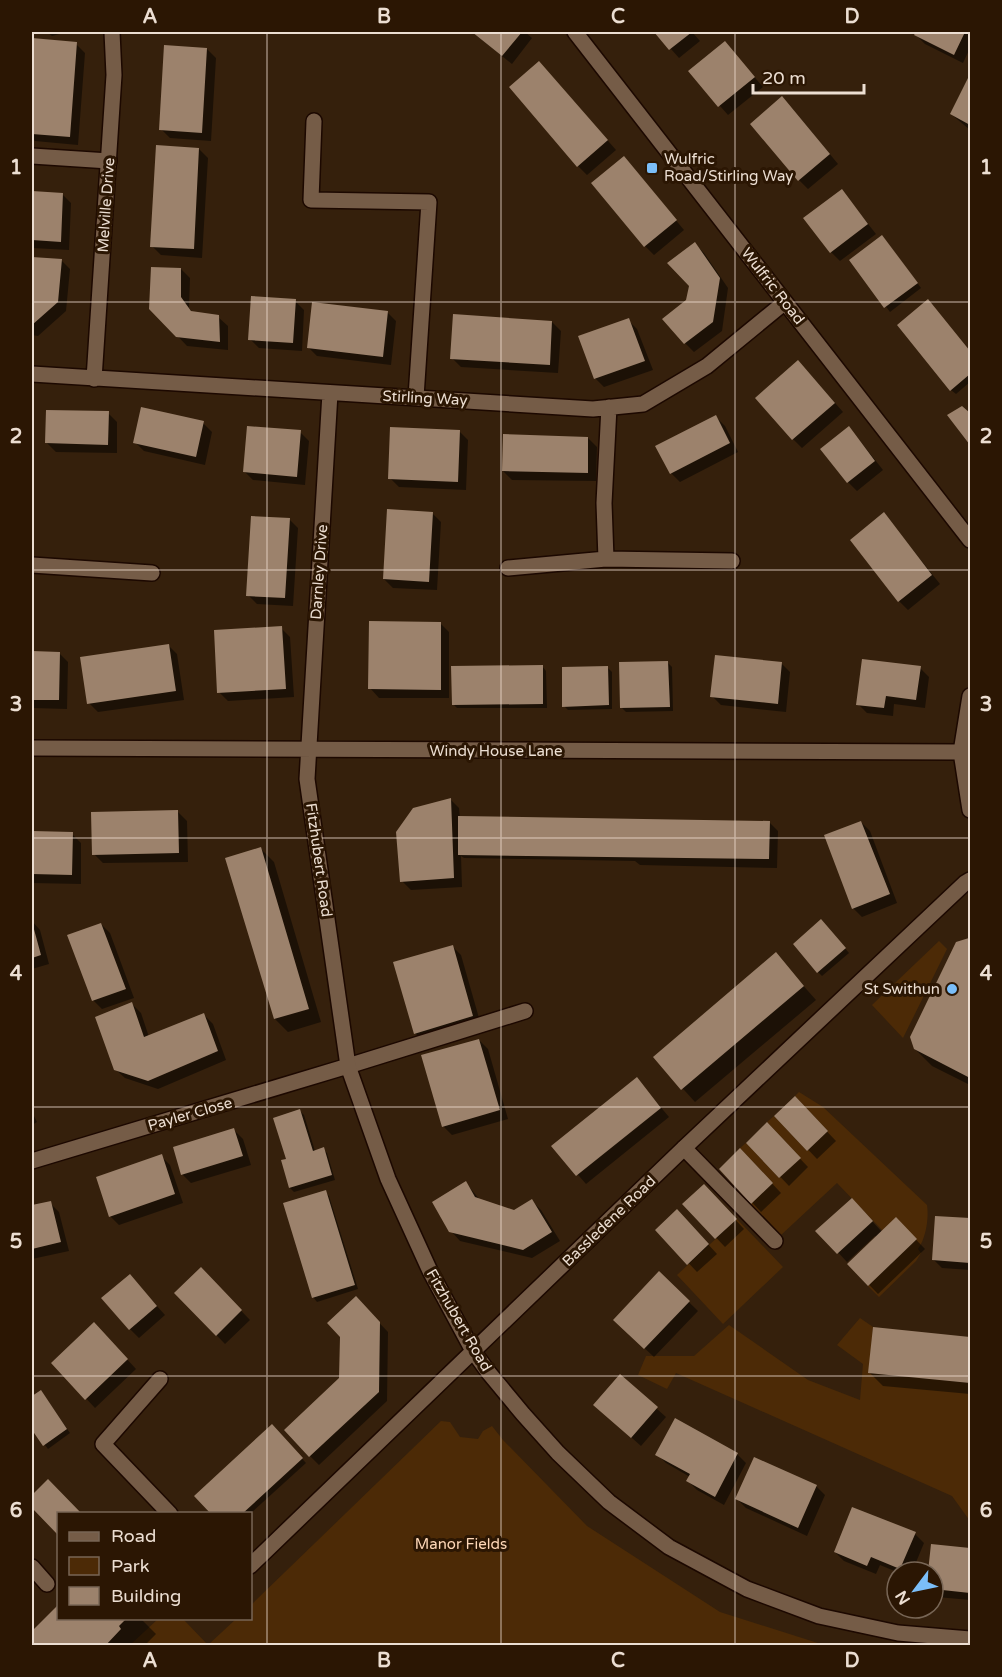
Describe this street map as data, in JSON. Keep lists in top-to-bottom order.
{
  "streets": {
    "street": [
      "Melville Drive",
      "Wulfric Road",
      "Stirling Way",
      "Darnley Drive",
      "Windy House Lane",
      "Fitzhubert Road",
      "Payler Close",
      "Bassledene Road"
    ]
  },
  "crossings": [
    ["Melville Drive", "Stirling Way"],
    ["Wulfric Road", "Stirling Way"],
    ["Stirling Way", "Darnley Drive"],
    ["Darnley Drive", "Windy House Lane"],
    ["Darnley Drive", "Fitzhubert Road"],
    ["Windy House Lane", "Fitzhubert Road"],
    ["Fitzhubert Road", "Payler Close"],
    ["Fitzhubert Road", "Bassledene Road"]
  ],
  "parks": ["Manor Fields"],
  "places": {
    "transit": ["Wulfric Road/Stirling Way"],
    "other": ["St Swithun"]
  },
  "legend": ["Road", "Park", "Building"],
  "scale_bar": "20 m",
  "north": "bottom left",
  "grid": {
    "columns": [
      "A",
      "B",
      "C",
      "D"
    ],
    "rows": [
      "1",
      "2",
      "3",
      "4",
      "5",
      "6"
    ]
  }
}
